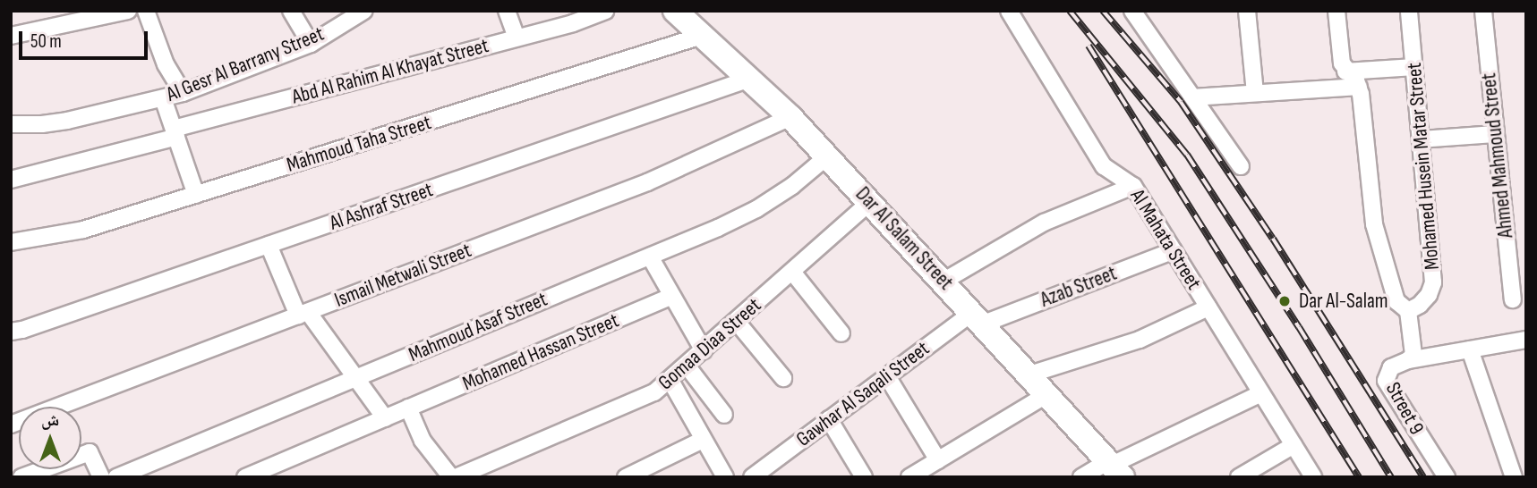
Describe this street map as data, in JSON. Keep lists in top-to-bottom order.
{
  "streets": {
    "main road": ["Dar Al Salam Street"],
    "street": [
      "Al Gesr Al Barrany Street",
      "Abd Al Rahim Al Khayat Street",
      "Mahmoud Taha Street",
      "Ahmed Mahmoud Street",
      "Mohamed Husein Matar Street",
      "Al Ashraf Street",
      "Al Mahata Street",
      "Ismail Metwali Street",
      "Azab Street",
      "Mahmoud Asaf Street",
      "Gomaa Diaa Street",
      "Mohamed Hassan Street",
      "Gawhar Al Saqali Street",
      "Street 9"
    ]
  },
  "crossings": [
    ["Mahmoud Taha Street", "Dar Al Salam Street"],
    ["Mohamed Husein Matar Street", "Street 9"],
    ["Al Ashraf Street", "Dar Al Salam Street"],
    ["Dar Al Salam Street", "Ismail Metwali Street"],
    ["Dar Al Salam Street", "Azab Street"],
    ["Dar Al Salam Street", "Mahmoud Asaf Street"],
    ["Dar Al Salam Street", "Gomaa Diaa Street"],
    ["Dar Al Salam Street", "Gawhar Al Saqali Street"],
    ["Al Mahata Street", "Azab Street"],
    ["Azab Street", "Gawhar Al Saqali Street"]
  ],
  "places": ["Dar Al-Salam"],
  "scale_bar": "50 m",
  "north": "top"
}
